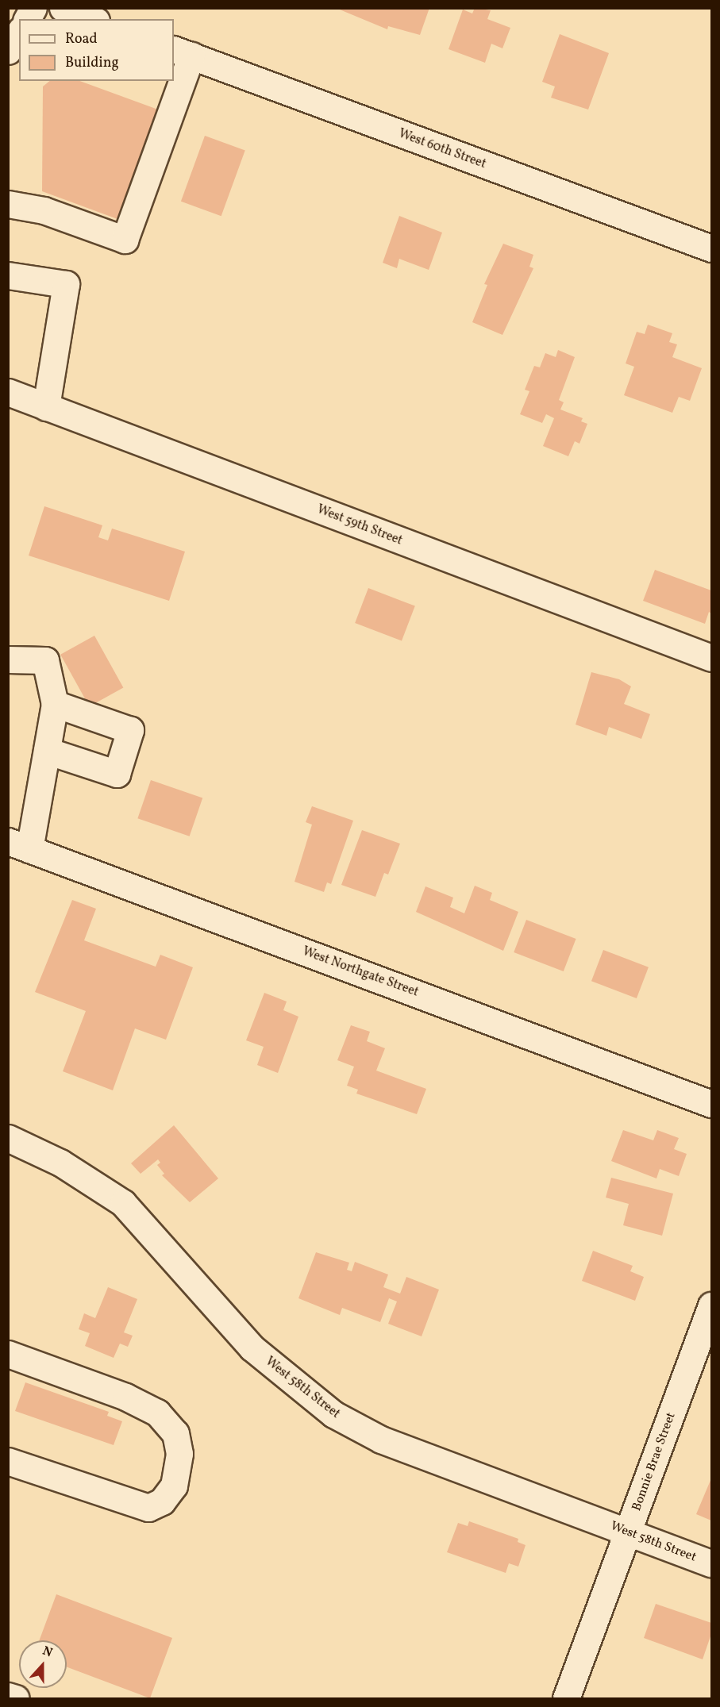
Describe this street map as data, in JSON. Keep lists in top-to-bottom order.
{
  "streets": {
    "street": [
      "West 60th Street",
      "West 59th Street",
      "West Northgate Street",
      "West 58th Street",
      "Bonnie Brae Street"
    ]
  },
  "crossings": [
    ["West 58th Street", "Bonnie Brae Street"]
  ],
  "legend": ["Road", "Building"],
  "north": "top"
}
